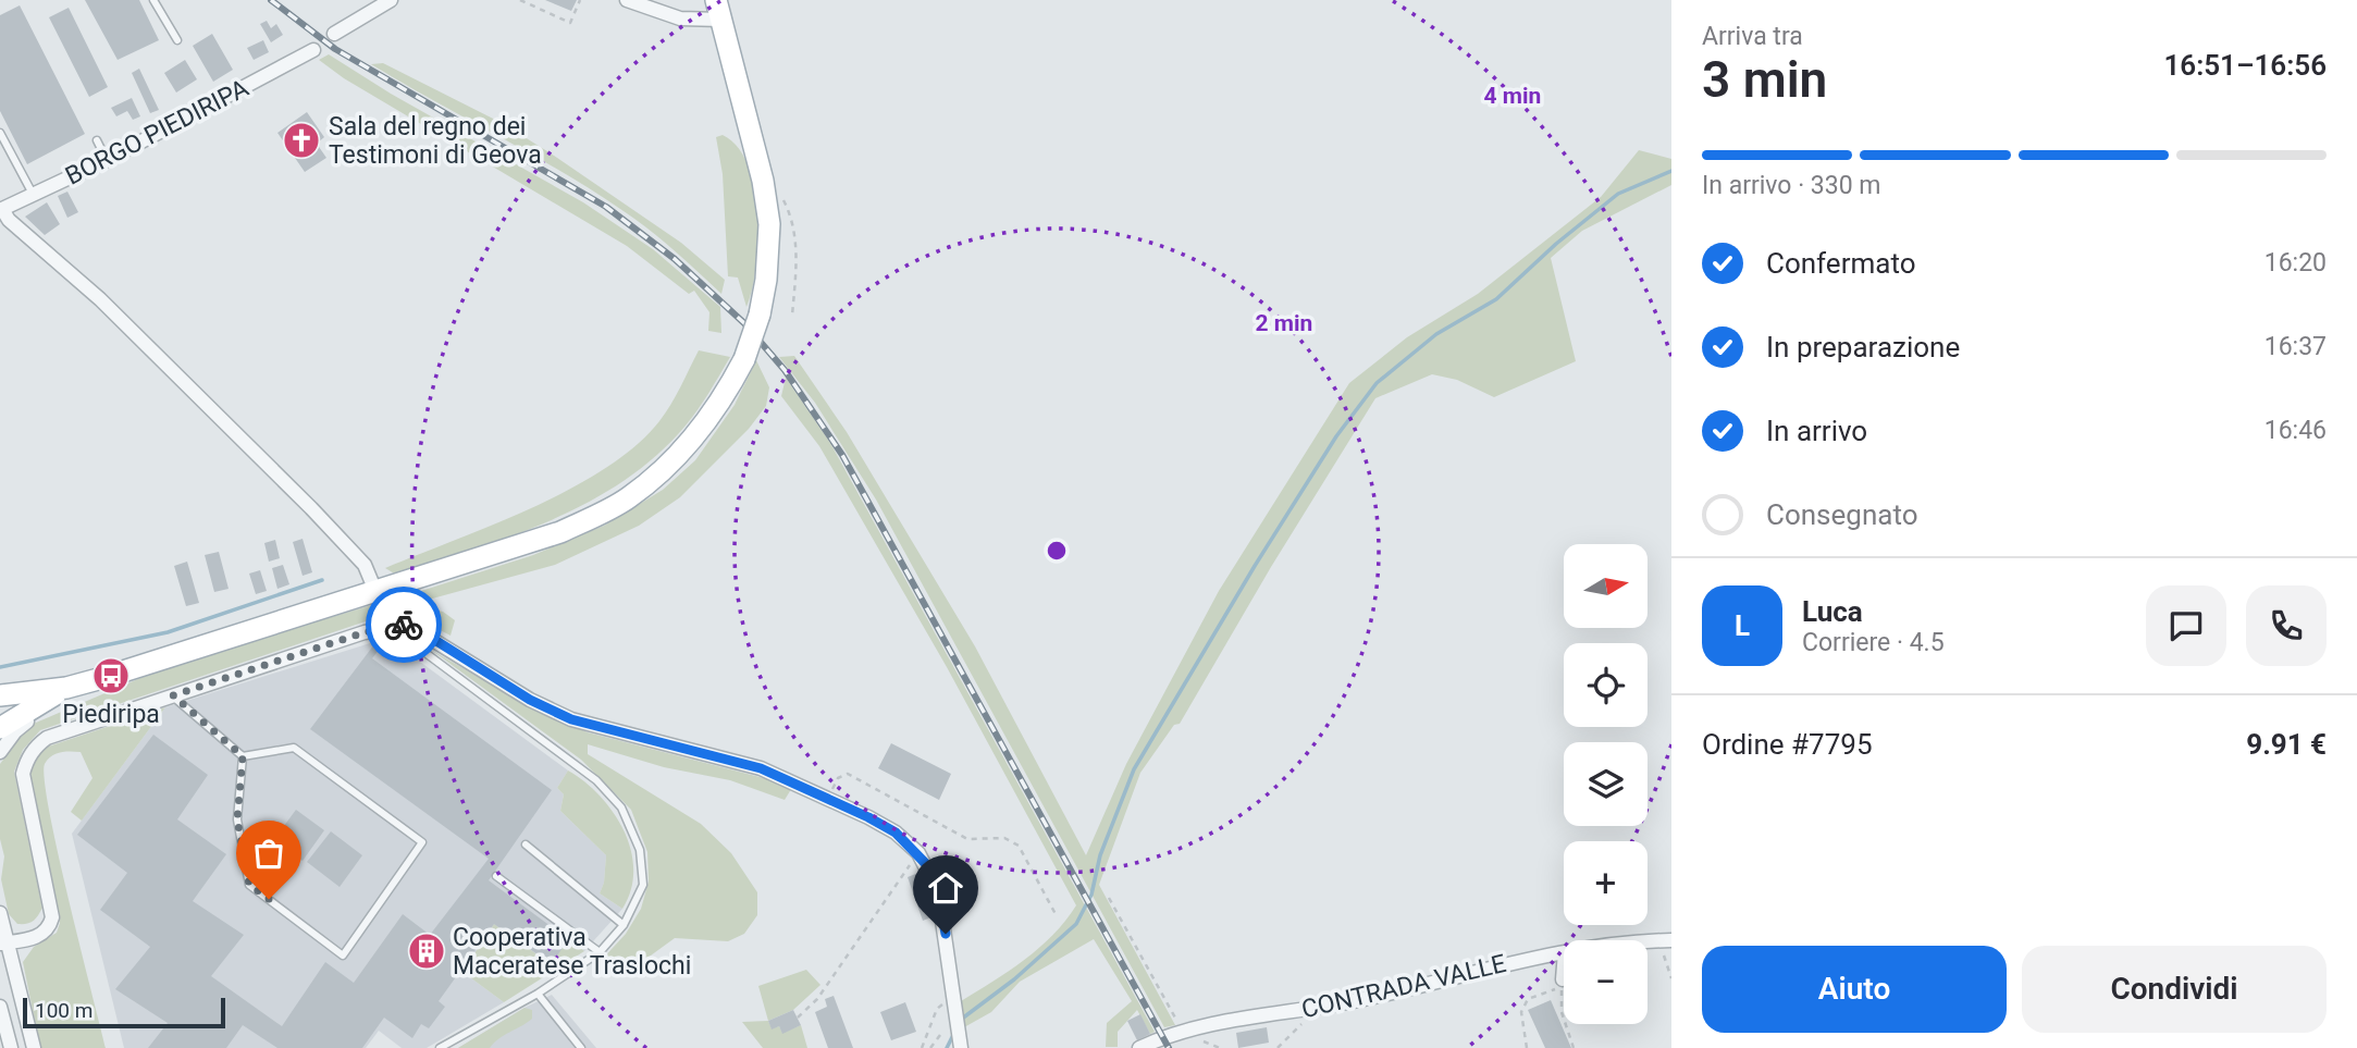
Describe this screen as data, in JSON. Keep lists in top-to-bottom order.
{
  "streets": {
    "street": ["BORGO PIEDIRIPA", "CONTRADA VALLE"]
  },
  "places": {
    "church": ["Sala del regno dei Testimoni di Geova"],
    "bus stop": ["Piediripa"],
    "building": ["Cooperativa Maceratese Traslochi"]
  },
  "scale_bar": "100 m",
  "north": "right",
  "page": {
    "heading": ["3 min", "Arriva tra", "16:51–16:56"],
    "panel": [
      "Luca",
      "Corriere · 4.5",
      "Ordine #7795",
      "9.91 €"
    ],
    "bar": "In arrivo · 330 m",
    "list": [
      ["Confermato", "16:20"],
      ["In preparazione", "16:37"],
      ["In arrivo", "16:46"],
      "Consegnato"
    ],
    "map_buttons": ["+", "−"],
    "round": "L",
    "buttons": ["Aiuto", "Condividi"],
    "scale": "100 m"
  },
  "rings": ["4 min", "2 min"]
}
